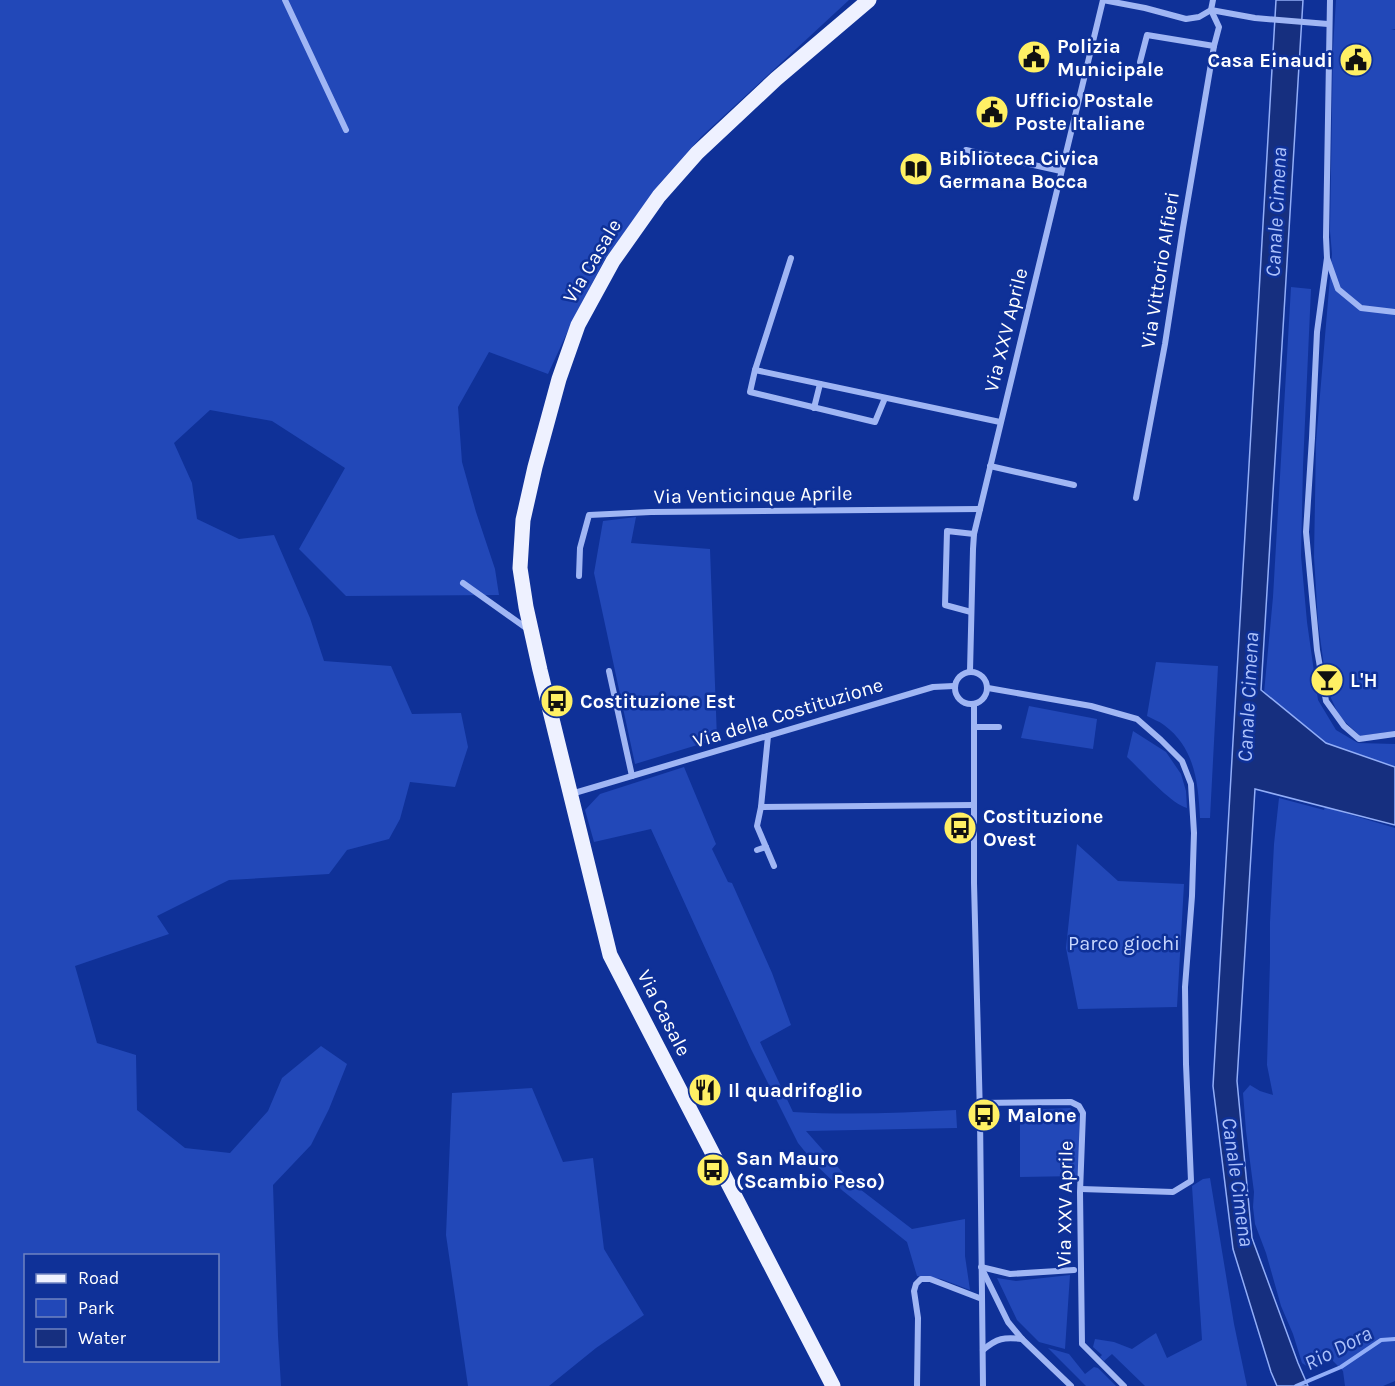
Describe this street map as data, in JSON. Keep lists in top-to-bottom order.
{
  "streets": {
    "main road": ["Via Casale"],
    "street": [
      "Via Vittorio Alfieri",
      "Via XXV Aprile",
      "Via Venticinque Aprile",
      "Via della Costituzione"
    ]
  },
  "crossings": [
    ["Via Casale", "Via della Costituzione"],
    ["Via XXV Aprile", "Via Venticinque Aprile"],
    ["Via XXV Aprile", "Via della Costituzione"]
  ],
  "water": ["Canale Cimena", "Rio Dora"],
  "parks": ["Parco giochi"],
  "places": {
    "public building": ["Polizia Municipale", "Casa Einaudi", "Ufficio Postale Poste Italiane"],
    "library": ["Biblioteca Civica Germana Bocca"],
    "bar": ["L'H"],
    "bus stop": [
      "Costituzione Est",
      "Costituzione Ovest",
      "Malone",
      "San Mauro (Scambio Peso)"
    ],
    "restaurant": ["Il quadrifoglio"]
  },
  "legend": ["Road", "Park", "Water"]
}
